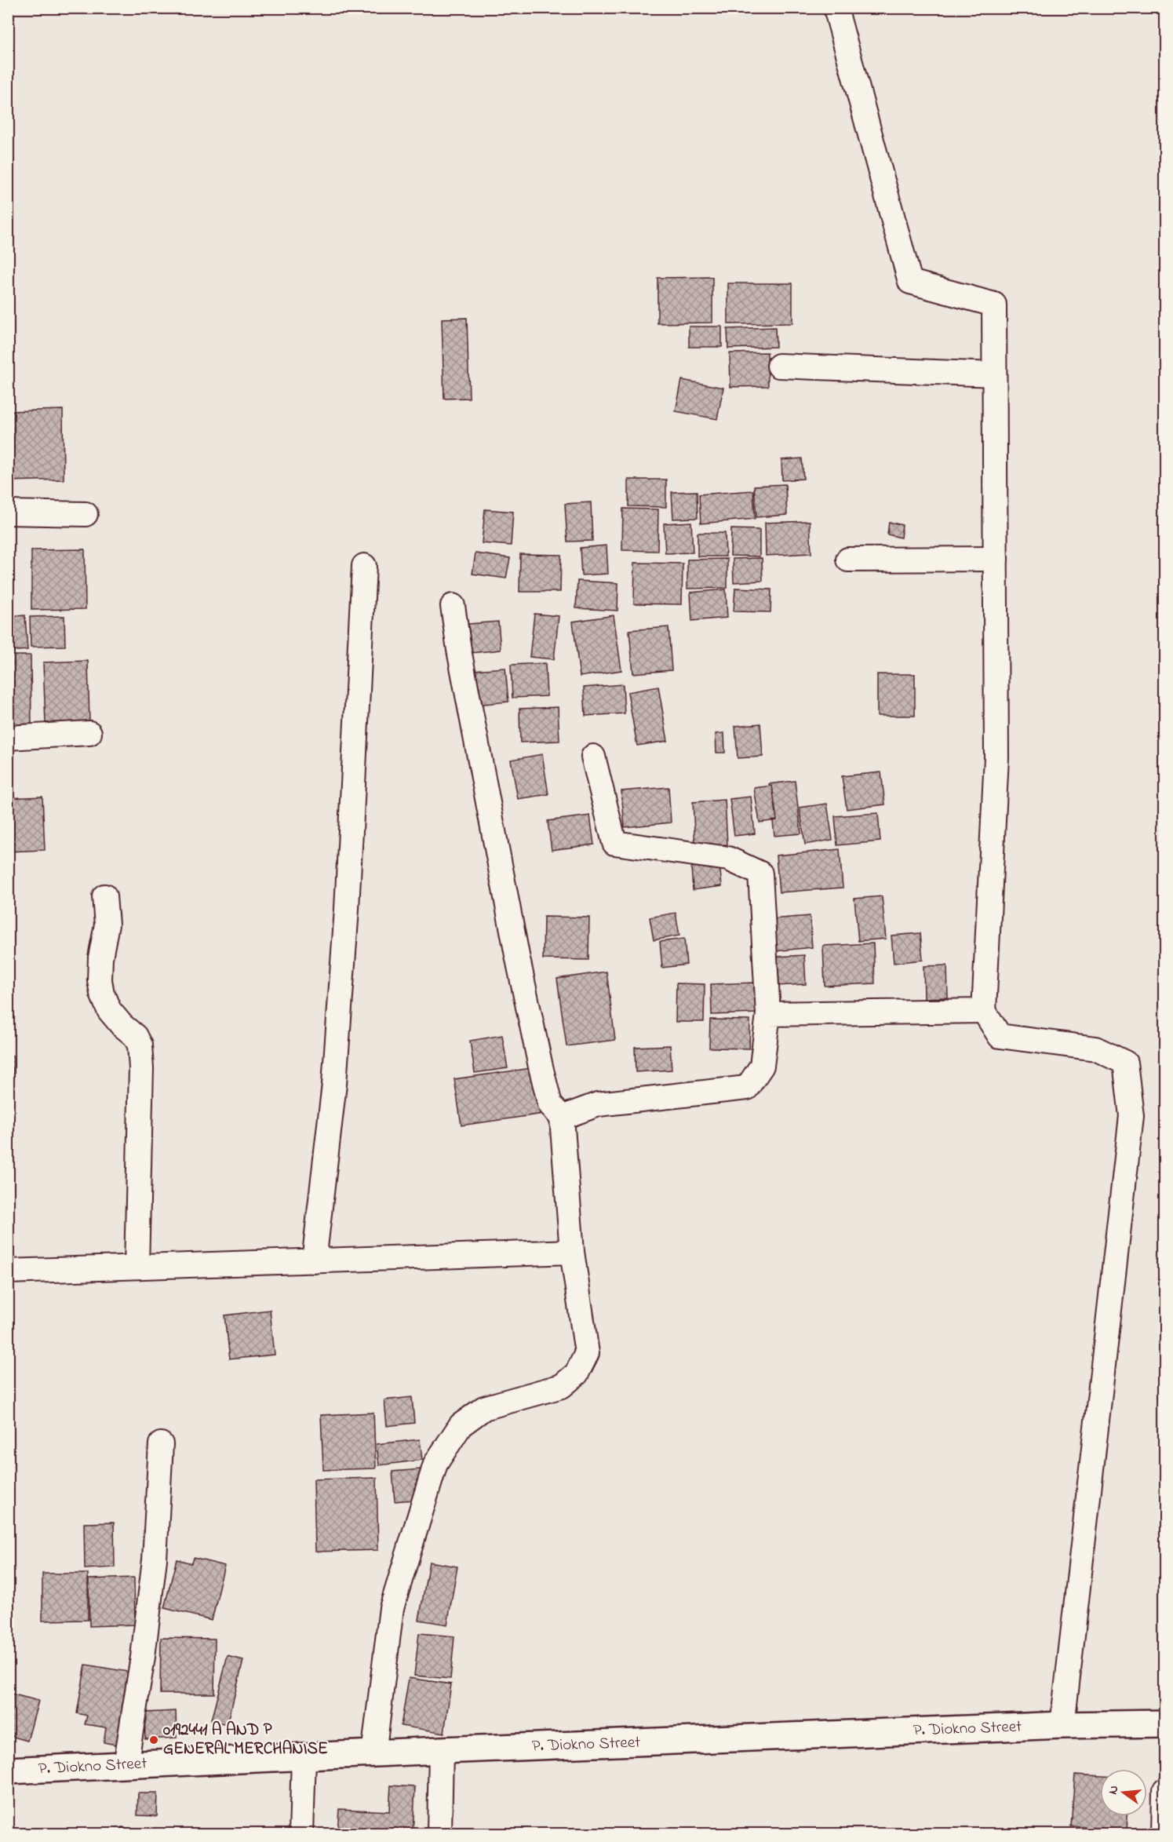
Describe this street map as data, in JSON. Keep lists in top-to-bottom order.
{
  "streets": {
    "main road": ["P. Diokno Street"]
  },
  "places": ["0192441 A AND P GENERAL MERCHANISE"],
  "north": "left"
}
